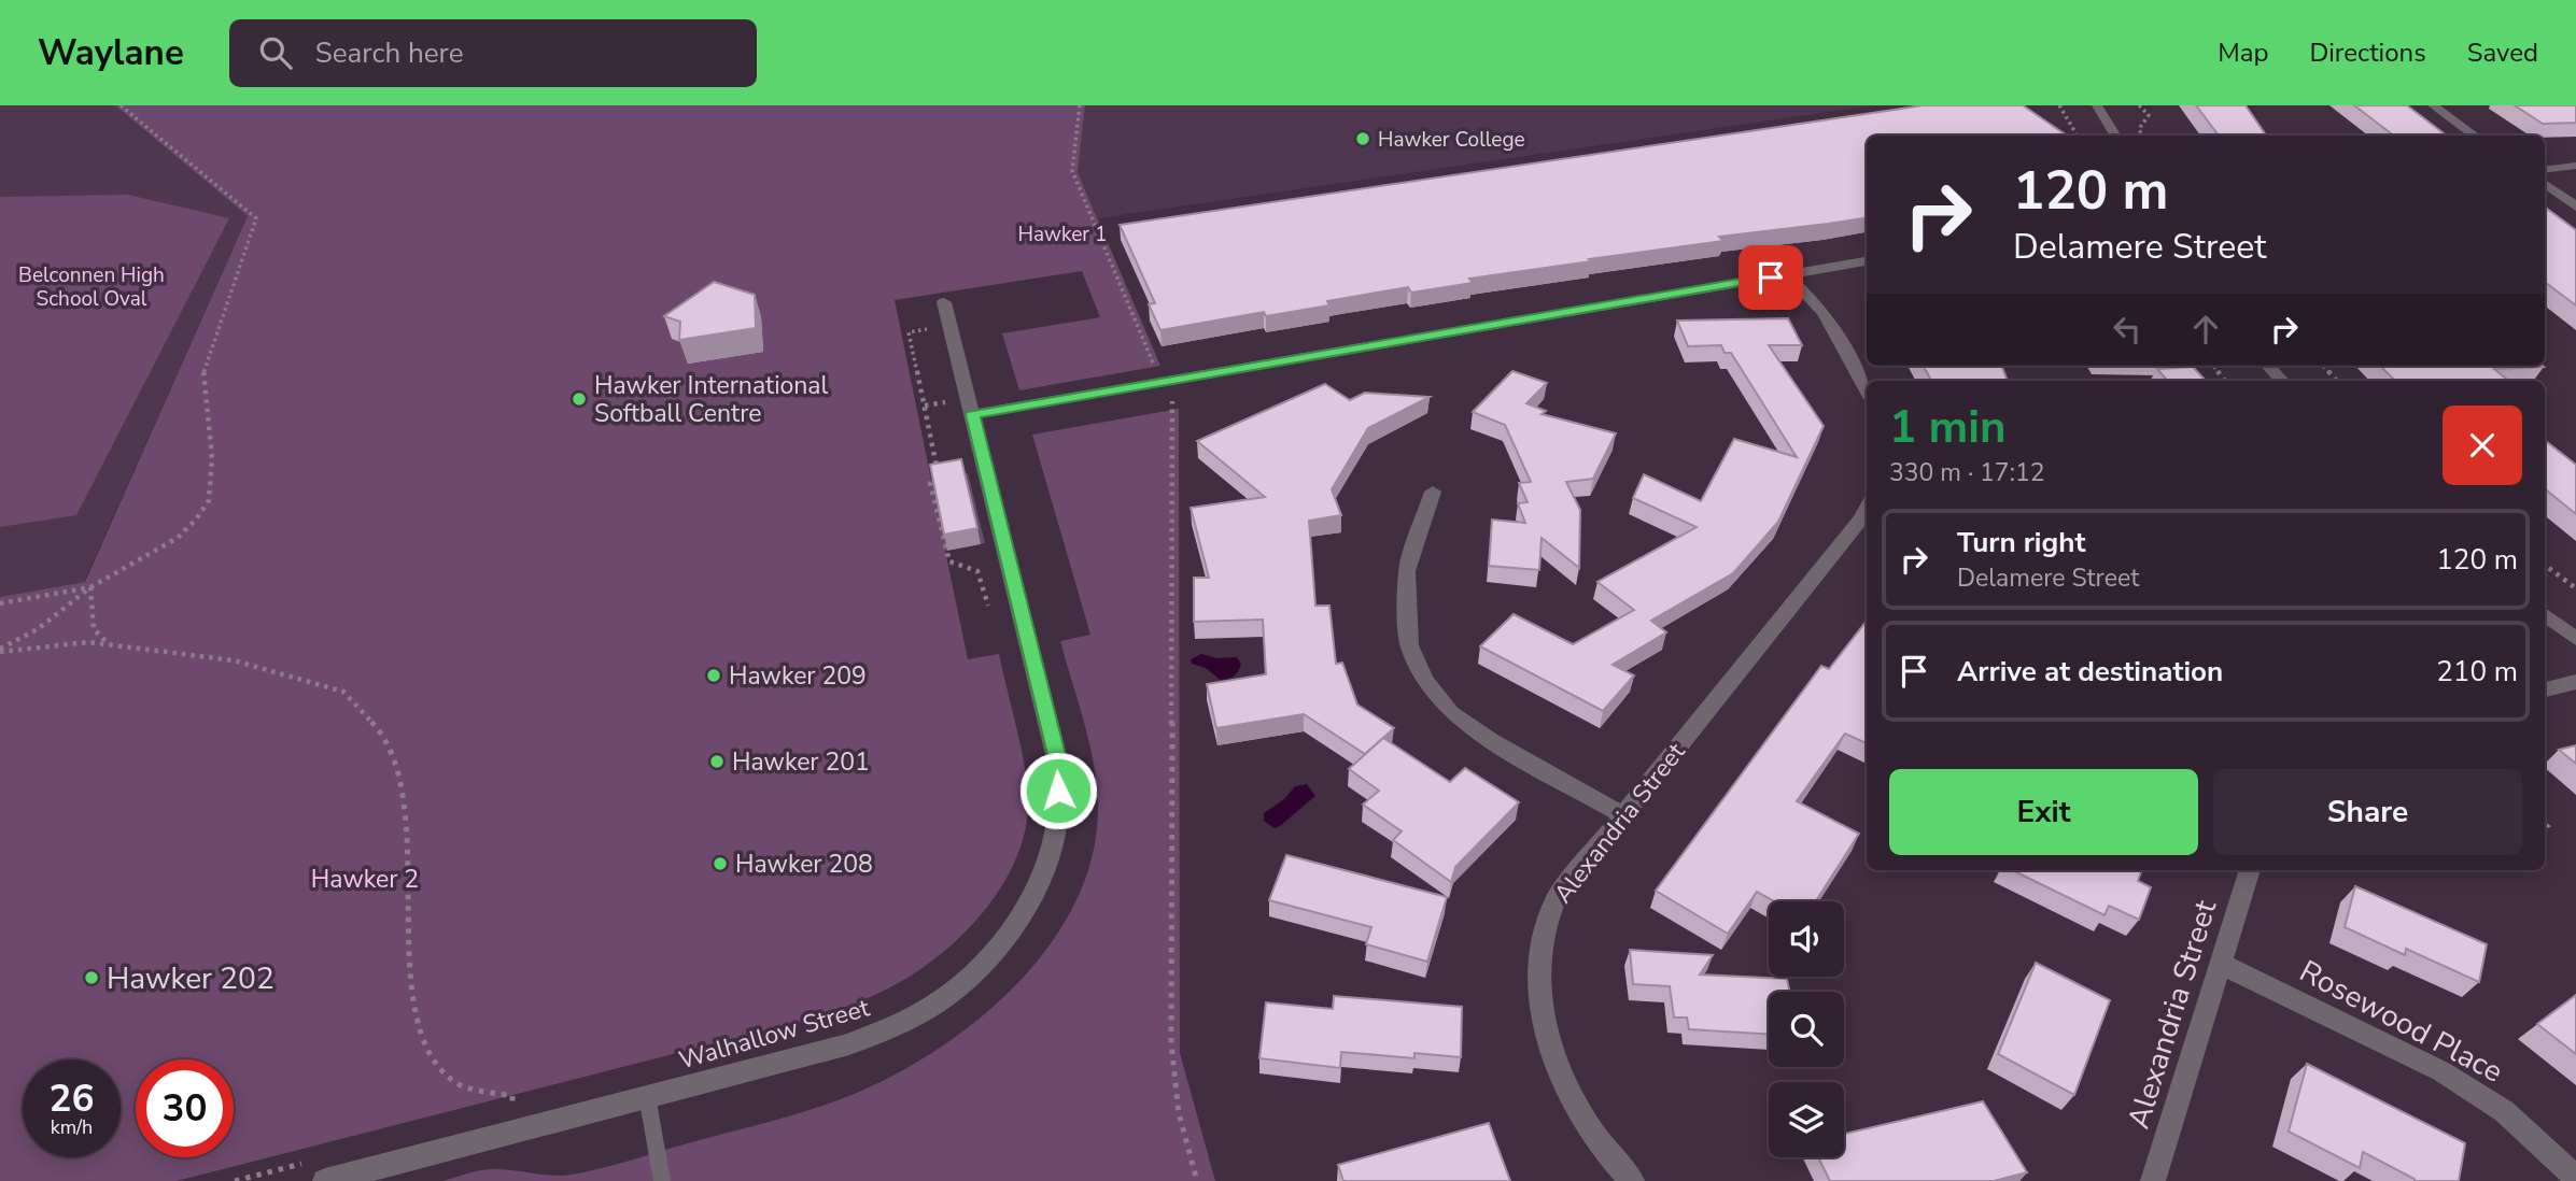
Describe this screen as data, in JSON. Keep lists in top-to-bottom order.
{
  "streets": {
    "street": ["Alexandria Street", "Rosewood Place", "Walhallow Street"]
  },
  "crossings": [
    ["Alexandria Street", "Rosewood Place"]
  ],
  "parks": ["Hawker 1", "Belconnen High School Oval", "Hawker 2"],
  "places": [
    "Hawker College",
    "Hawker International Softball Centre",
    "Hawker 209",
    "Hawker 201",
    "Hawker 208",
    "Hawker 202"
  ],
  "page": {
    "header": "Waylane",
    "search": "Search here",
    "nav": ["Map", "Directions", "Saved"],
    "turn": ["120 m", "Delamere Street"],
    "heading": ["1 min", "330 m · 17:12"],
    "list": [
      {
        "name": "Turn right",
        "note": "Delamere Street",
        "value": "120 m"
      },
      {
        "name": "Arrive at destination",
        "value": "210 m"
      }
    ],
    "buttons": ["Exit", "Share"],
    "speed": "26 km/h",
    "limit": "30"
  }
}
